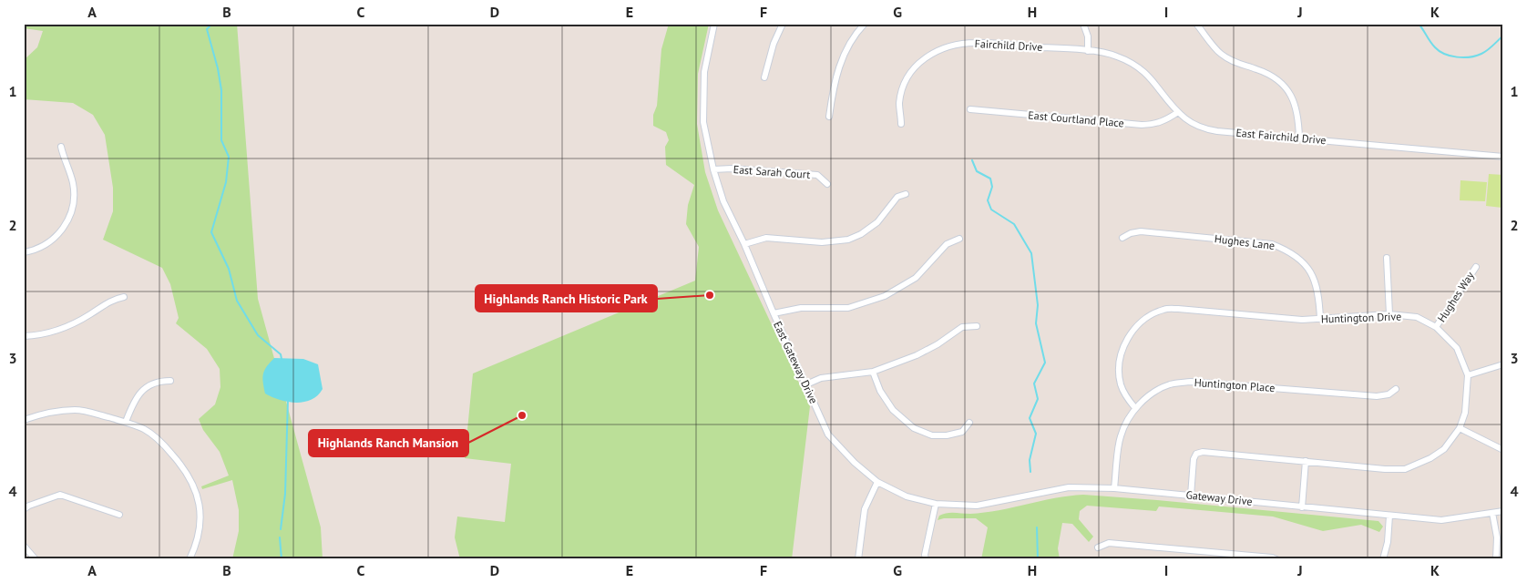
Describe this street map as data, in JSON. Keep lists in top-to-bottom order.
{
  "streets": {
    "street": [
      "Fairchild Drive",
      "East Courtland Place",
      "East Fairchild Drive",
      "East Sarah Court",
      "Hughes Lane",
      "Hughes Way",
      "Huntington Drive",
      "East Gateway Drive",
      "Huntington Place",
      "Gateway Drive"
    ]
  },
  "crossings": [
    ["Fairchild Drive", "East Fairchild Drive"],
    ["East Courtland Place", "East Fairchild Drive"],
    ["East Sarah Court", "East Gateway Drive"],
    ["Hughes Lane", "Huntington Drive"],
    ["Hughes Way", "Huntington Drive"],
    ["Huntington Drive", "Huntington Place"],
    ["Huntington Drive", "Gateway Drive"],
    ["East Gateway Drive", "Gateway Drive"],
    ["Huntington Place", "Gateway Drive"]
  ],
  "places": ["Highlands Ranch Historic Park", "Highlands Ranch Mansion"],
  "grid": {
    "columns": [
      "A",
      "B",
      "C",
      "D",
      "E",
      "F",
      "G",
      "H",
      "I",
      "J",
      "K"
    ],
    "rows": [
      "1",
      "2",
      "3",
      "4"
    ]
  }
}
